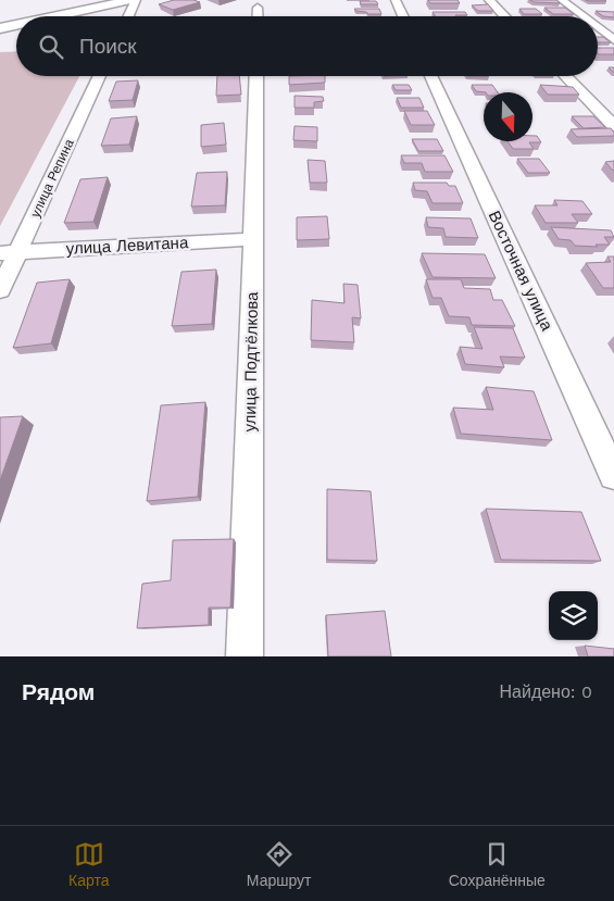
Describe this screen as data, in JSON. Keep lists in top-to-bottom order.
{
  "streets": {
    "street": [
      "улица Репина",
      "улица Левитана",
      "Восточная улица",
      "улица Подтёлкова"
    ]
  },
  "crossings": [
    ["улица Репина", "улица Левитана"],
    ["улица Левитана", "улица Подтёлкова"]
  ],
  "north": "bottom",
  "page": {
    "search": "Поиск",
    "heading": ["Рядом", "Найдено: 0"],
    "nav": ["Карта", "Маршрут", "Сохранённые"]
  }
}
